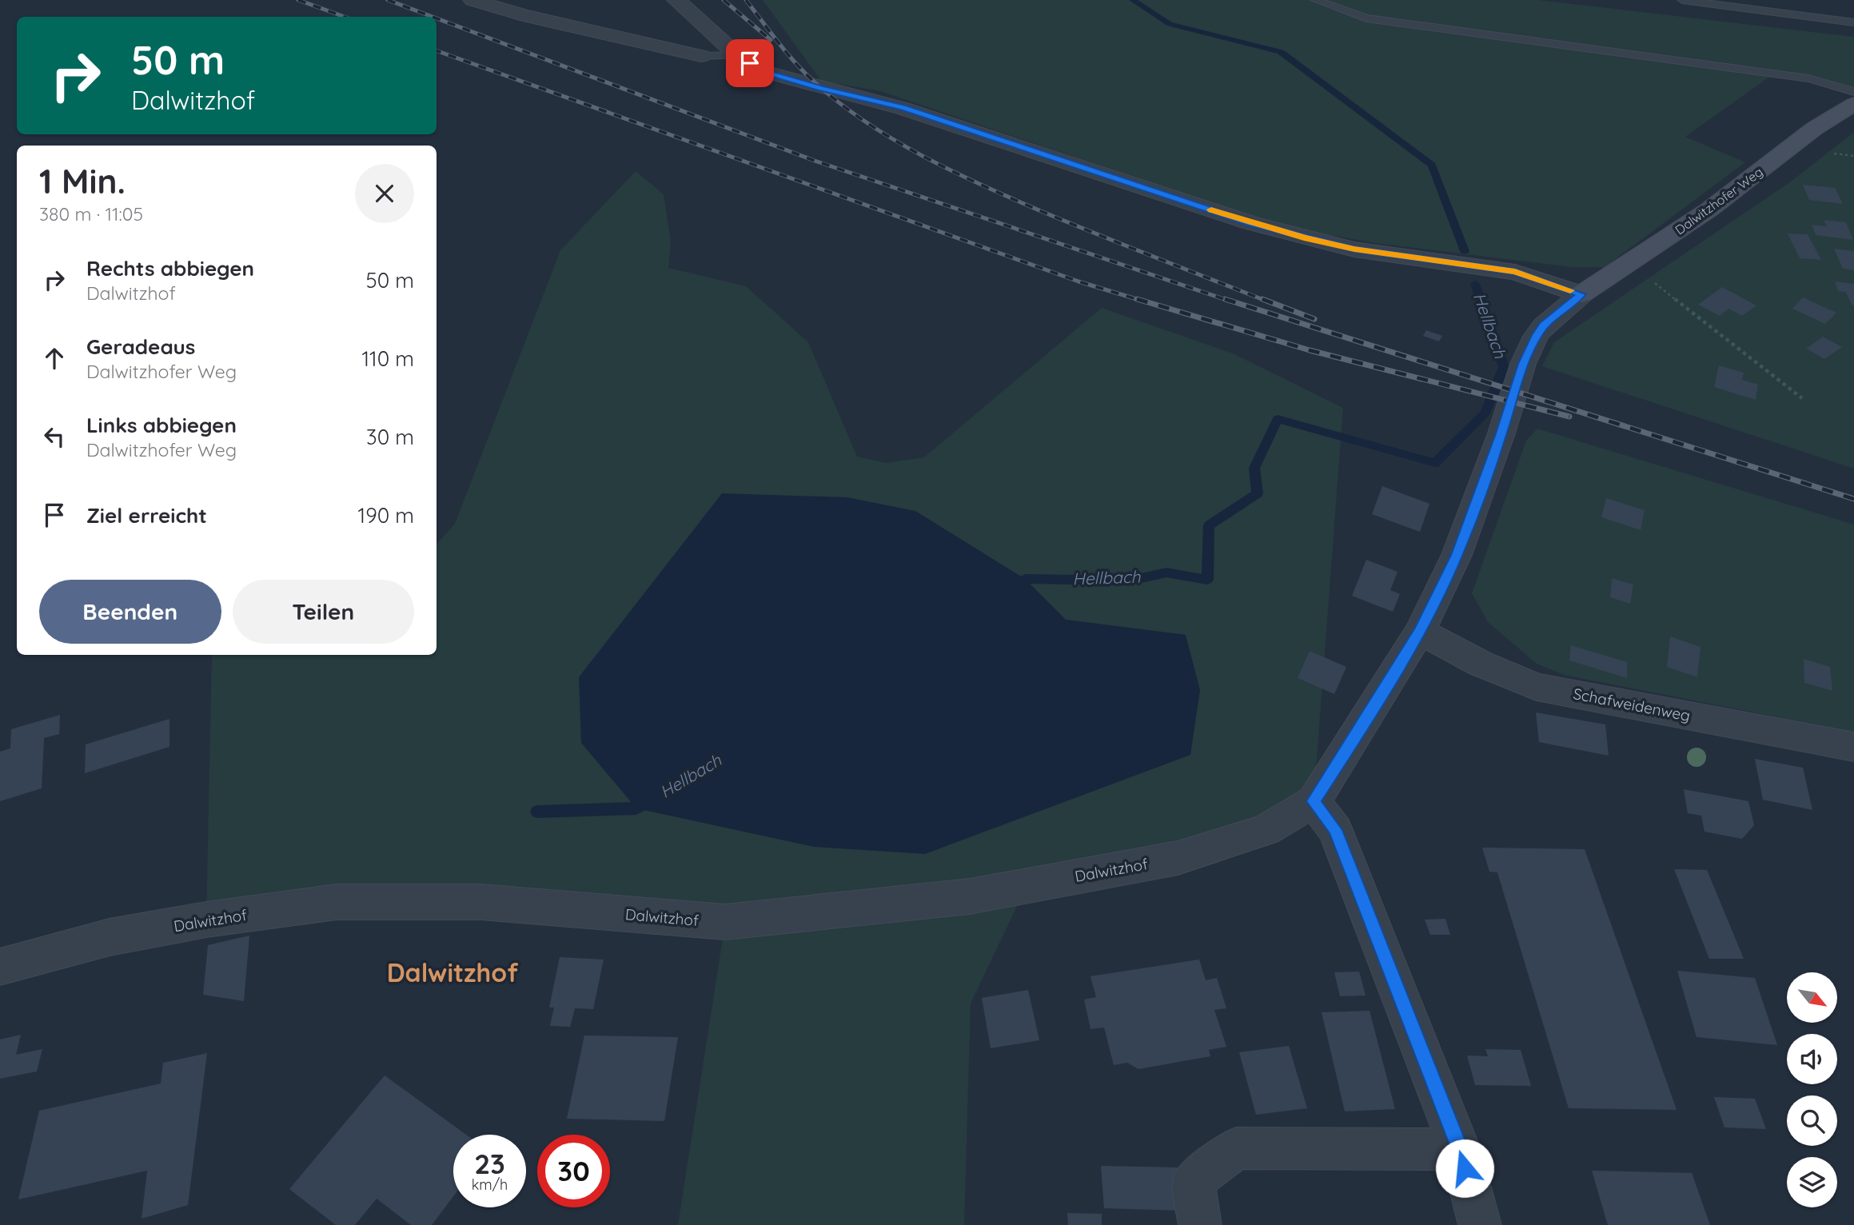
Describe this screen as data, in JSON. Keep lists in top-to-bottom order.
{
  "streets": {
    "street": ["Dalwitzhofer Weg", "Schafweidenweg", "Dalwitzhof"]
  },
  "crossings": [
    ["Dalwitzhofer Weg", "Dalwitzhof"],
    ["Schafweidenweg", "Dalwitzhof"]
  ],
  "districts": ["Dalwitzhof"],
  "water": ["Hellbach"],
  "north": "bottom right",
  "page": {
    "turn": ["50 m", "Dalwitzhof"],
    "heading": ["1 Min.", "380 m · 11:05"],
    "list": [
      {
        "name": "Rechts abbiegen",
        "note": "Dalwitzhof",
        "value": "50 m"
      },
      {
        "name": "Geradeaus",
        "note": "Dalwitzhofer Weg",
        "value": "110 m"
      },
      {
        "name": "Links abbiegen",
        "note": "Dalwitzhofer Weg",
        "value": "30 m"
      },
      {
        "name": "Ziel erreicht",
        "value": "190 m"
      }
    ],
    "buttons": ["Beenden", "Teilen"],
    "speed": "23 km/h",
    "limit": "30"
  }
}
